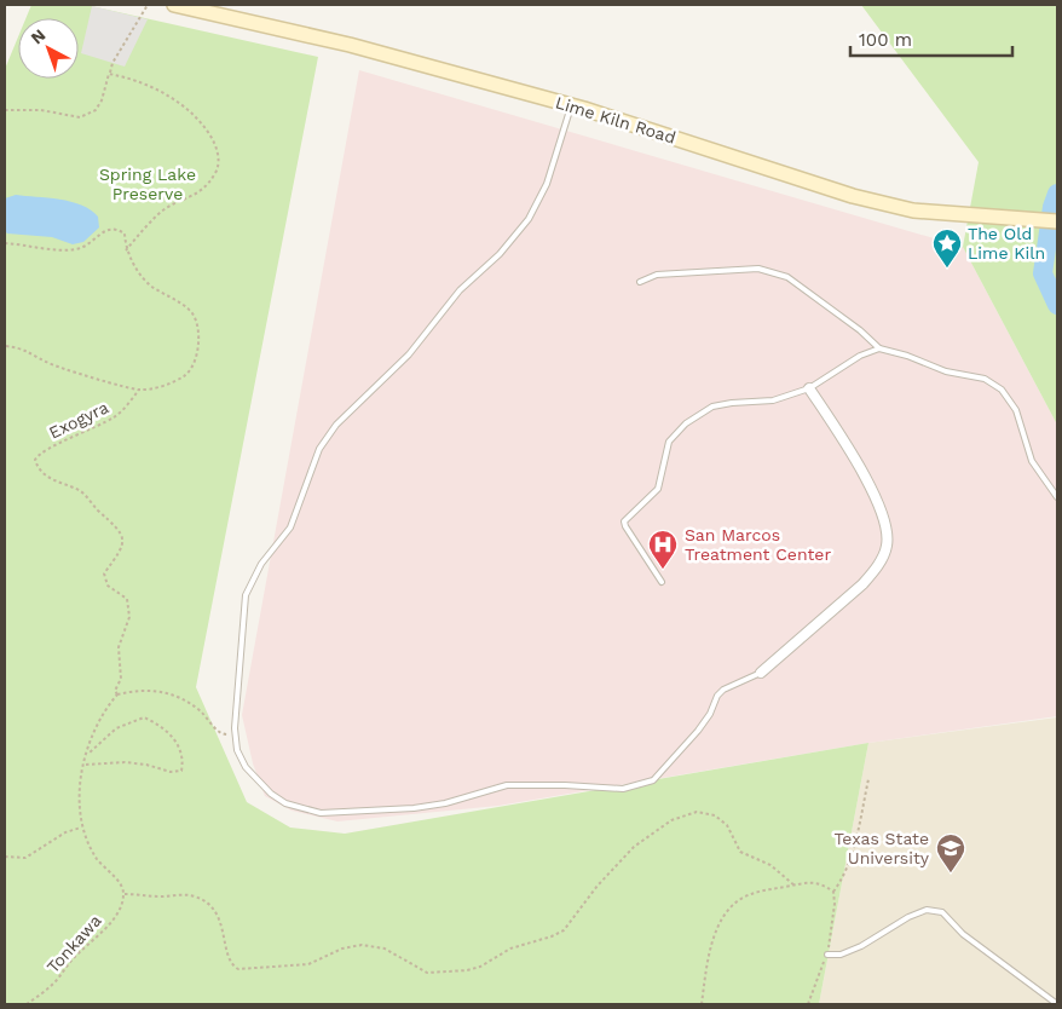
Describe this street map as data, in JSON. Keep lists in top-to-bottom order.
{
  "streets": {
    "street": ["Lime Kiln Road"],
    "path": ["Exogyra", "Tonkawa"]
  },
  "parks": ["Spring Lake Preserve"],
  "places": {
    "place": ["The Old Lime Kiln"],
    "hospital": ["San Marcos Treatment Center"],
    "school or university": ["Texas State University"]
  },
  "scale_bar": "100 m",
  "north": "top left"
}
